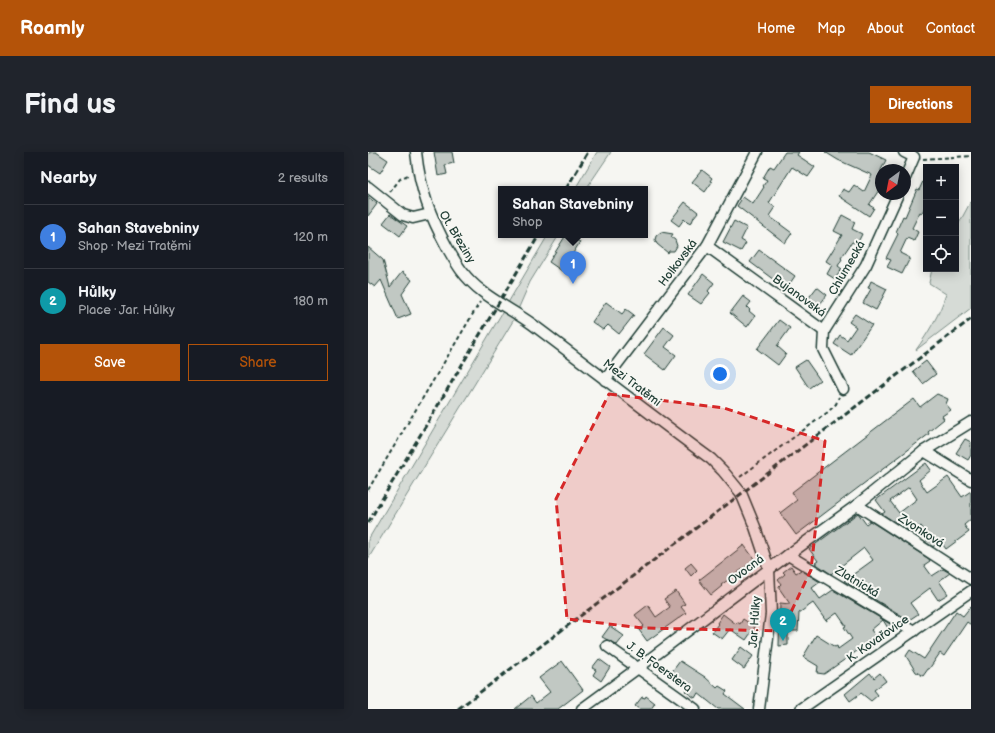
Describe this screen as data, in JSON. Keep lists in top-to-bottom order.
{
  "streets": {
    "street": [
      "Ot. Březiny",
      "Holkovská",
      "Chlumecká",
      "Bujanovská",
      "Mezi Tratěmi",
      "Zvonková",
      "Ovocná",
      "Zlatnická",
      "Jar. Hůlky",
      "K. Kovařovice",
      "J. B. Foerstera"
    ]
  },
  "crossings": [
    ["Ot. Březiny", "Mezi Tratěmi"],
    ["Holkovská", "Bujanovská"],
    ["Holkovská", "Mezi Tratěmi"],
    ["Chlumecká", "Bujanovská"],
    ["Mezi Tratěmi", "Jar. Hůlky"],
    ["Zvonková", "Ovocná"],
    ["Ovocná", "Zlatnická"],
    ["Ovocná", "Jar. Hůlky"],
    ["Ovocná", "J. B. Foerstera"],
    ["Zlatnická", "K. Kovařovice"]
  ],
  "north": "bottom left",
  "page": {
    "header": "Roamly",
    "nav": [
      "Home",
      "Map",
      "About",
      "Contact"
    ],
    "buttons": [
      "Directions",
      ["Save", "Share"]
    ],
    "title": "Find us",
    "heading": ["Nearby", "2 results"],
    "map_buttons": ["+", "−"],
    "popup": ["Sahan Stavebniny", "Shop"],
    "list": [
      {
        "mark": "1",
        "name": "Sahan Stavebniny",
        "note": "Shop · Mezi Tratěmi",
        "value": "120 m"
      },
      {
        "mark": "2",
        "name": "Hůlky",
        "note": "Place · Jar. Hůlky",
        "value": "180 m"
      }
    ],
    "pins": ["1", "2"]
  }
}
